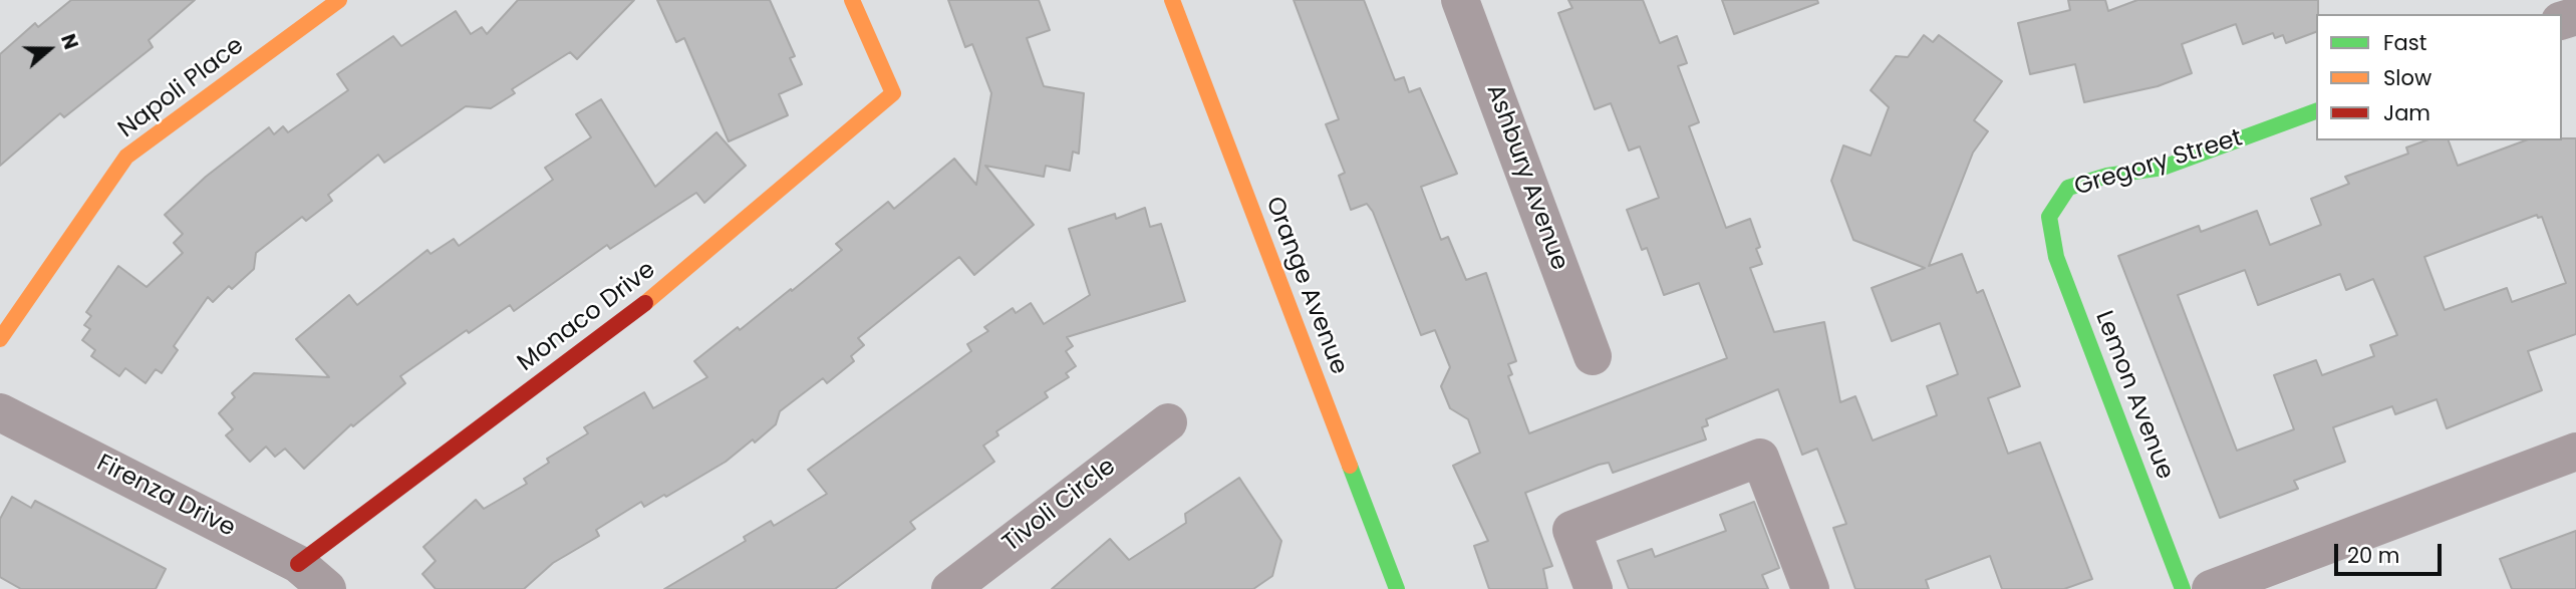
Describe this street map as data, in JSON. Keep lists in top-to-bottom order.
{
  "streets": {
    "street": [
      "Napoli Place",
      "Gregory Street",
      "Ashbury Avenue",
      "Orange Avenue",
      "Monaco Drive",
      "Lemon Avenue",
      "Firenza Drive",
      "Tivoli Circle"
    ]
  },
  "crossings": [
    ["Gregory Street", "Lemon Avenue"],
    ["Monaco Drive", "Firenza Drive"]
  ],
  "legend": ["Fast", "Slow", "Jam"],
  "scale_bar": "20 m",
  "north": "right"
}
